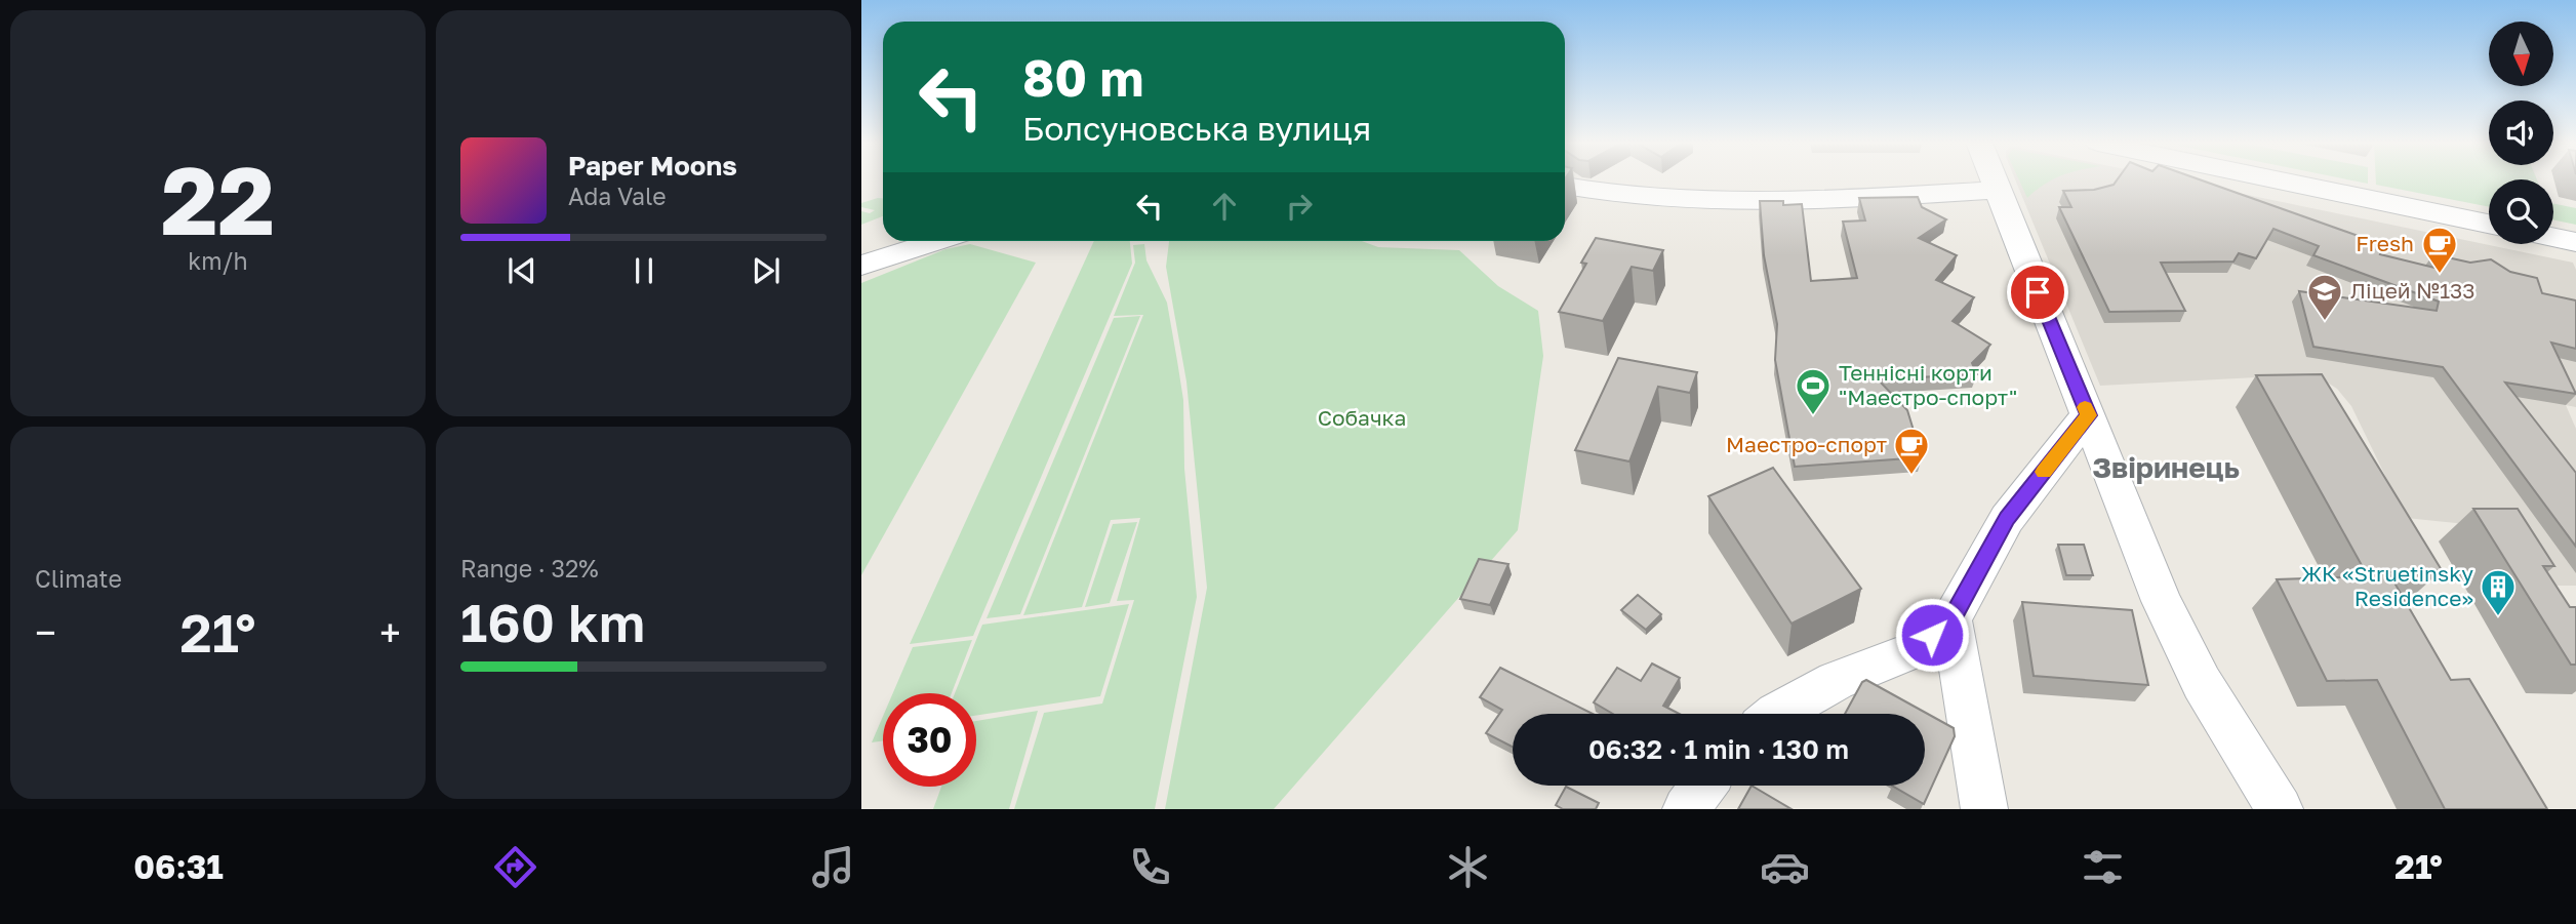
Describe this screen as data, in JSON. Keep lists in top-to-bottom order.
{
  "districts": ["Звіринець"],
  "parks": ["Собачка"],
  "places": {
    "cafe": ["Fresh", "Маестро-спорт"],
    "school or university": ["Ліцей №133"],
    "sports": ["Теннісні корти \"Маестро-спорт\""],
    "building": ["ЖК «Struetinsky Residence»"]
  },
  "north": "bottom",
  "page": {
    "tile": [
      ["22", "km/h"],
      "Climate",
      ["Range · 32%", "160 km"]
    ],
    "turn": ["80 m", "Болсуновська вулиця"],
    "song": ["Paper Moons", "Ada Vale"],
    "heat": ["−", "21°", "+"],
    "limit": "30",
    "trip": "06:32 · 1 min · 130 m",
    "tabs": ["06:31", "21°"]
  }
}
